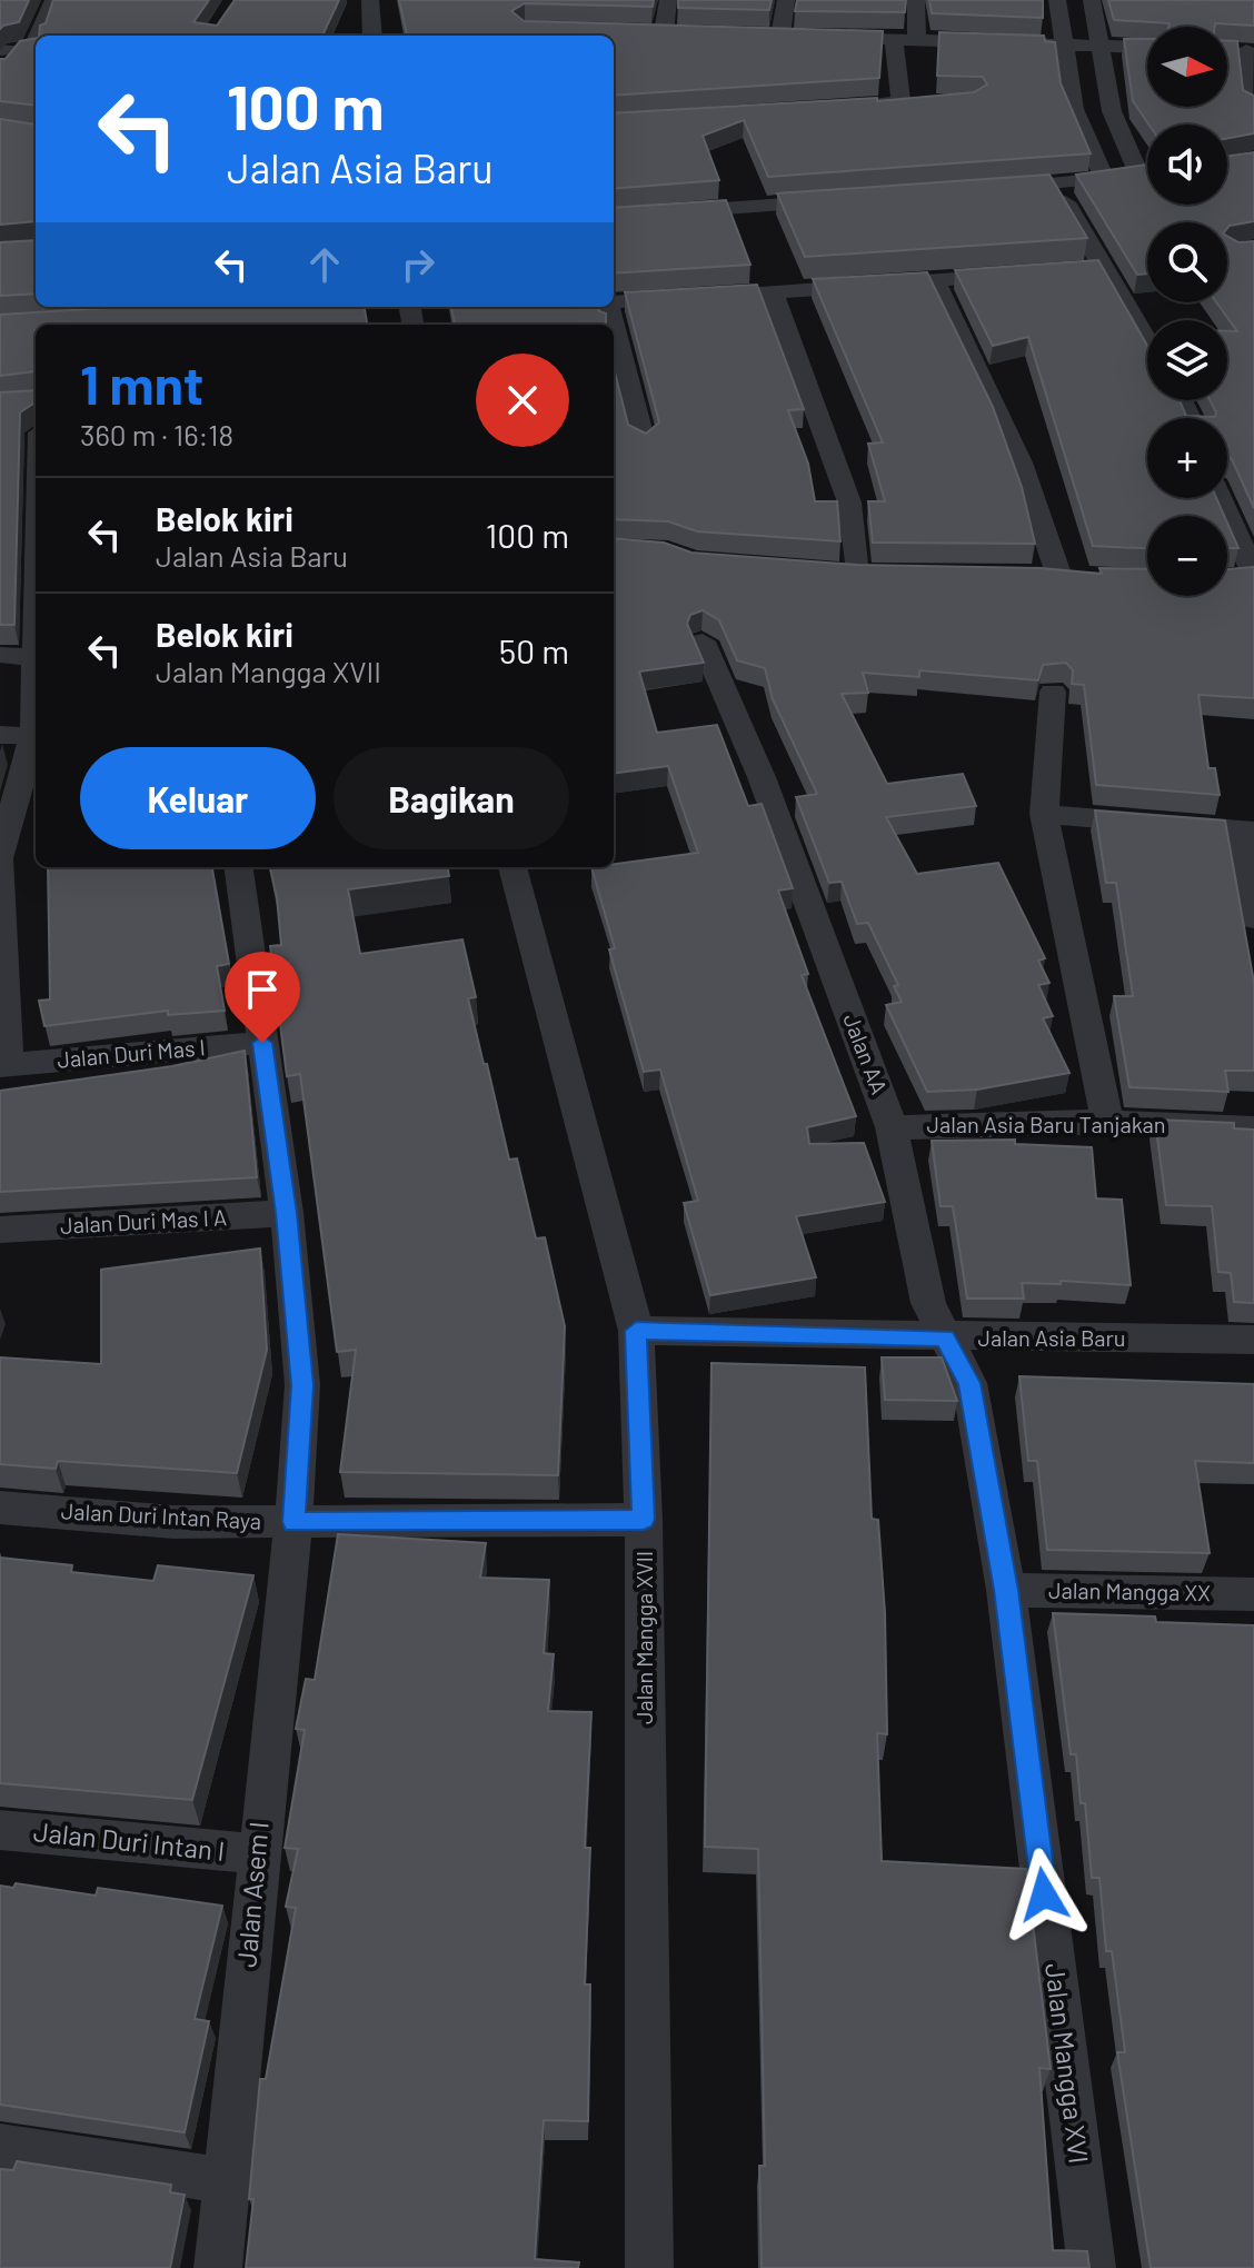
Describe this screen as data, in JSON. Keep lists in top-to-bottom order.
{
  "streets": {
    "street": [
      "Jalan Duri Mas I",
      "Jalan AA",
      "Jalan Asia Baru Tanjakan",
      "Jalan Duri Mas I A",
      "Jalan Asia Baru",
      "Jalan Duri Intan Raya",
      "Jalan Mangga XX",
      "Jalan Mangga XVII",
      "Jalan Duri Intan I",
      "Jalan Asem I",
      "Jalan Mangga XVI"
    ]
  },
  "crossings": [
    ["Jalan AA", "Jalan Asia Baru Tanjakan"],
    ["Jalan AA", "Jalan Asia Baru"],
    ["Jalan AA", "Jalan Mangga XVI"],
    ["Jalan Asia Baru", "Jalan Mangga XVII"],
    ["Jalan Asia Baru", "Jalan Mangga XVI"],
    ["Jalan Duri Intan Raya", "Jalan Mangga XVII"],
    ["Jalan Duri Intan Raya", "Jalan Asem I"],
    ["Jalan Mangga XX", "Jalan Mangga XVI"],
    ["Jalan Duri Intan I", "Jalan Asem I"]
  ],
  "north": "right",
  "page": {
    "map_buttons": ["+", "−"],
    "turn": ["100 m", "Jalan Asia Baru"],
    "heading": ["1 mnt", "360 m · 16:18"],
    "list": [
      {
        "name": "Belok kiri",
        "note": "Jalan Asia Baru",
        "value": "100 m"
      },
      {
        "name": "Belok kiri",
        "note": "Jalan Mangga XVII",
        "value": "50 m"
      }
    ],
    "buttons": ["Keluar", "Bagikan"]
  }
}
